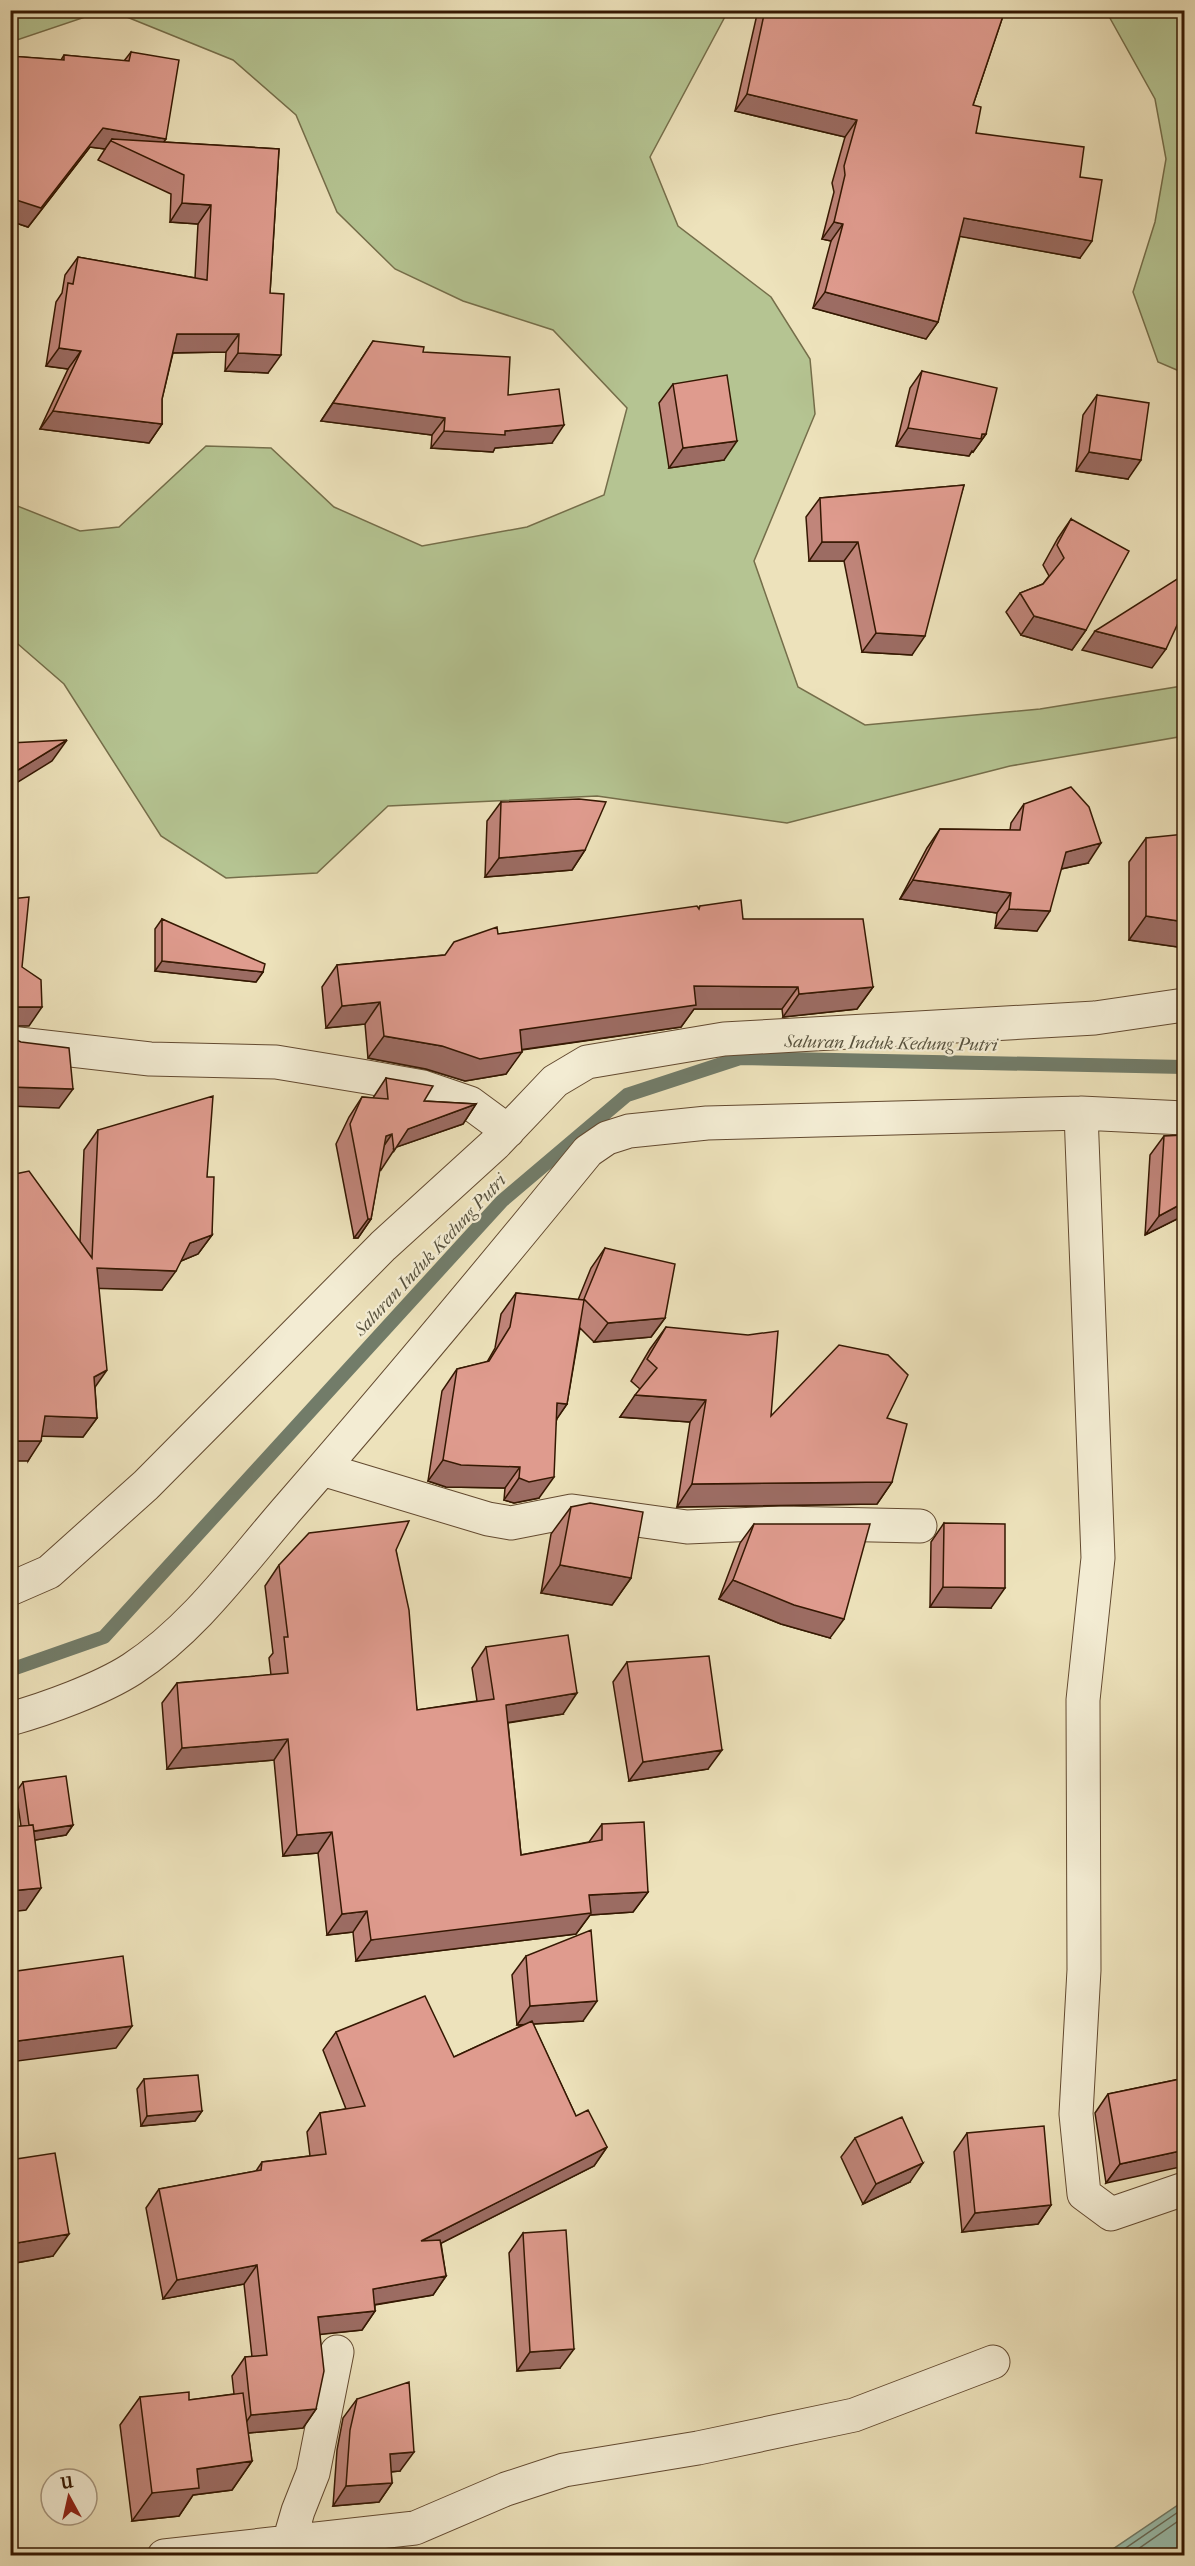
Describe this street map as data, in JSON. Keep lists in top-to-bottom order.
{
  "water": ["Saluran Induk Kedung Putri"],
  "north": "top"
}
